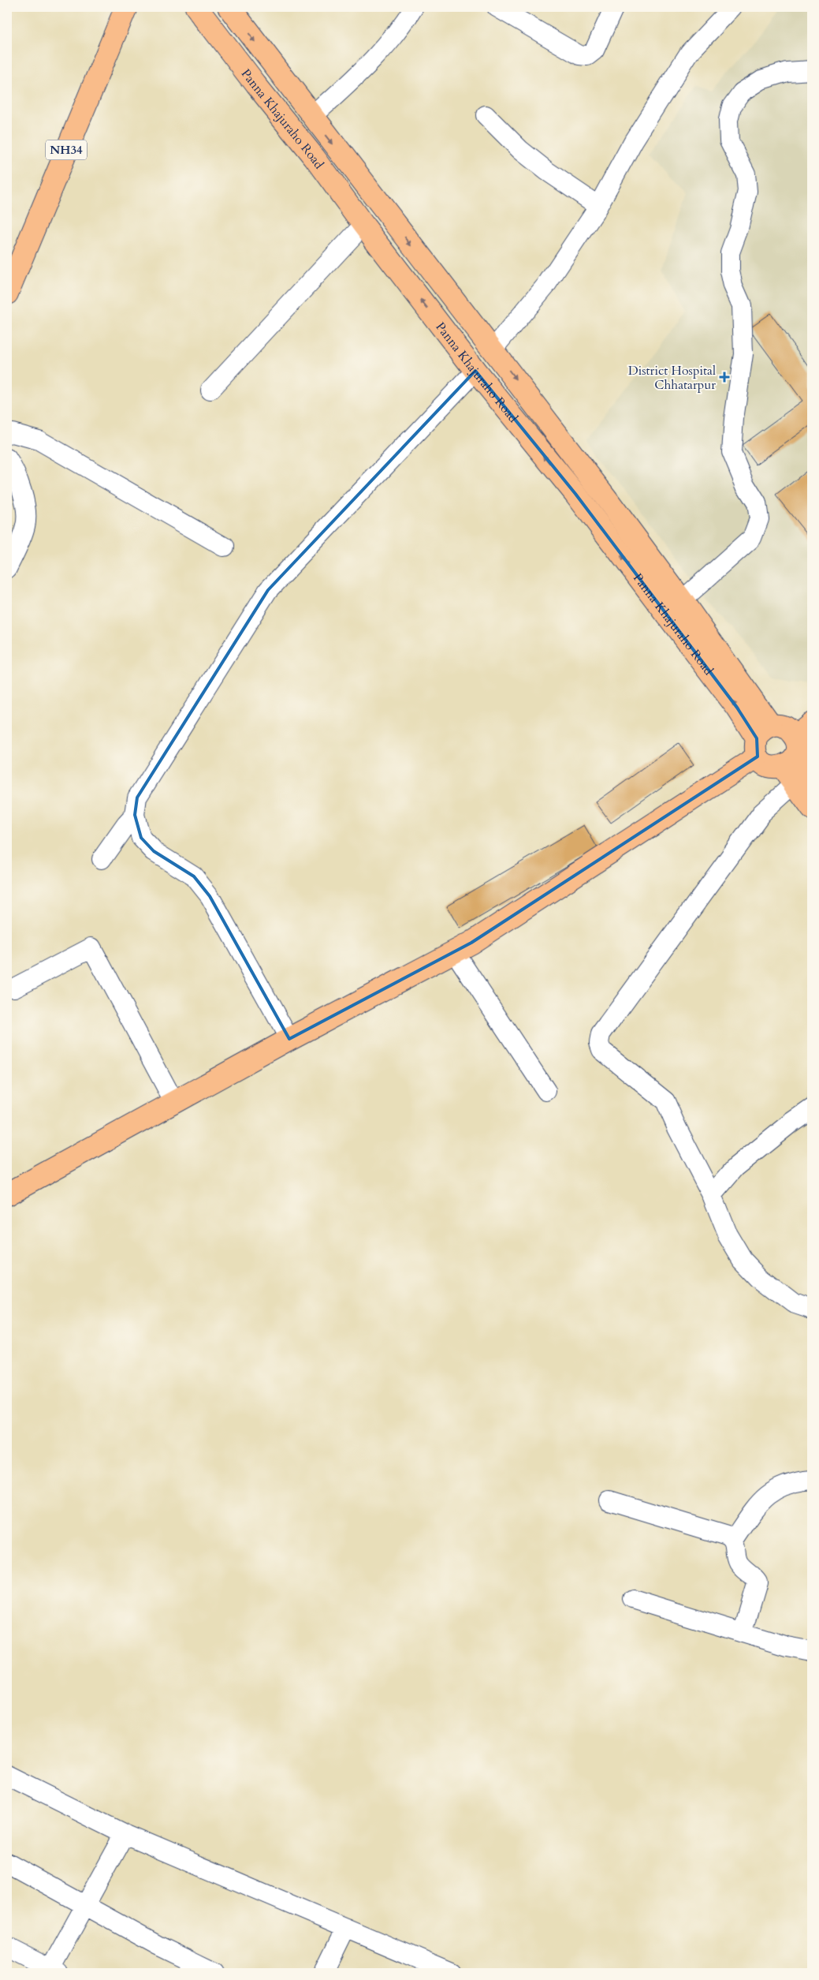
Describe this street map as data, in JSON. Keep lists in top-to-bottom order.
{
  "streets": {
    "main road": ["Panna Khajuraho Road", "NH34"]
  },
  "places": {
    "health": ["District Hospital Chhatarpur"]
  }
}
